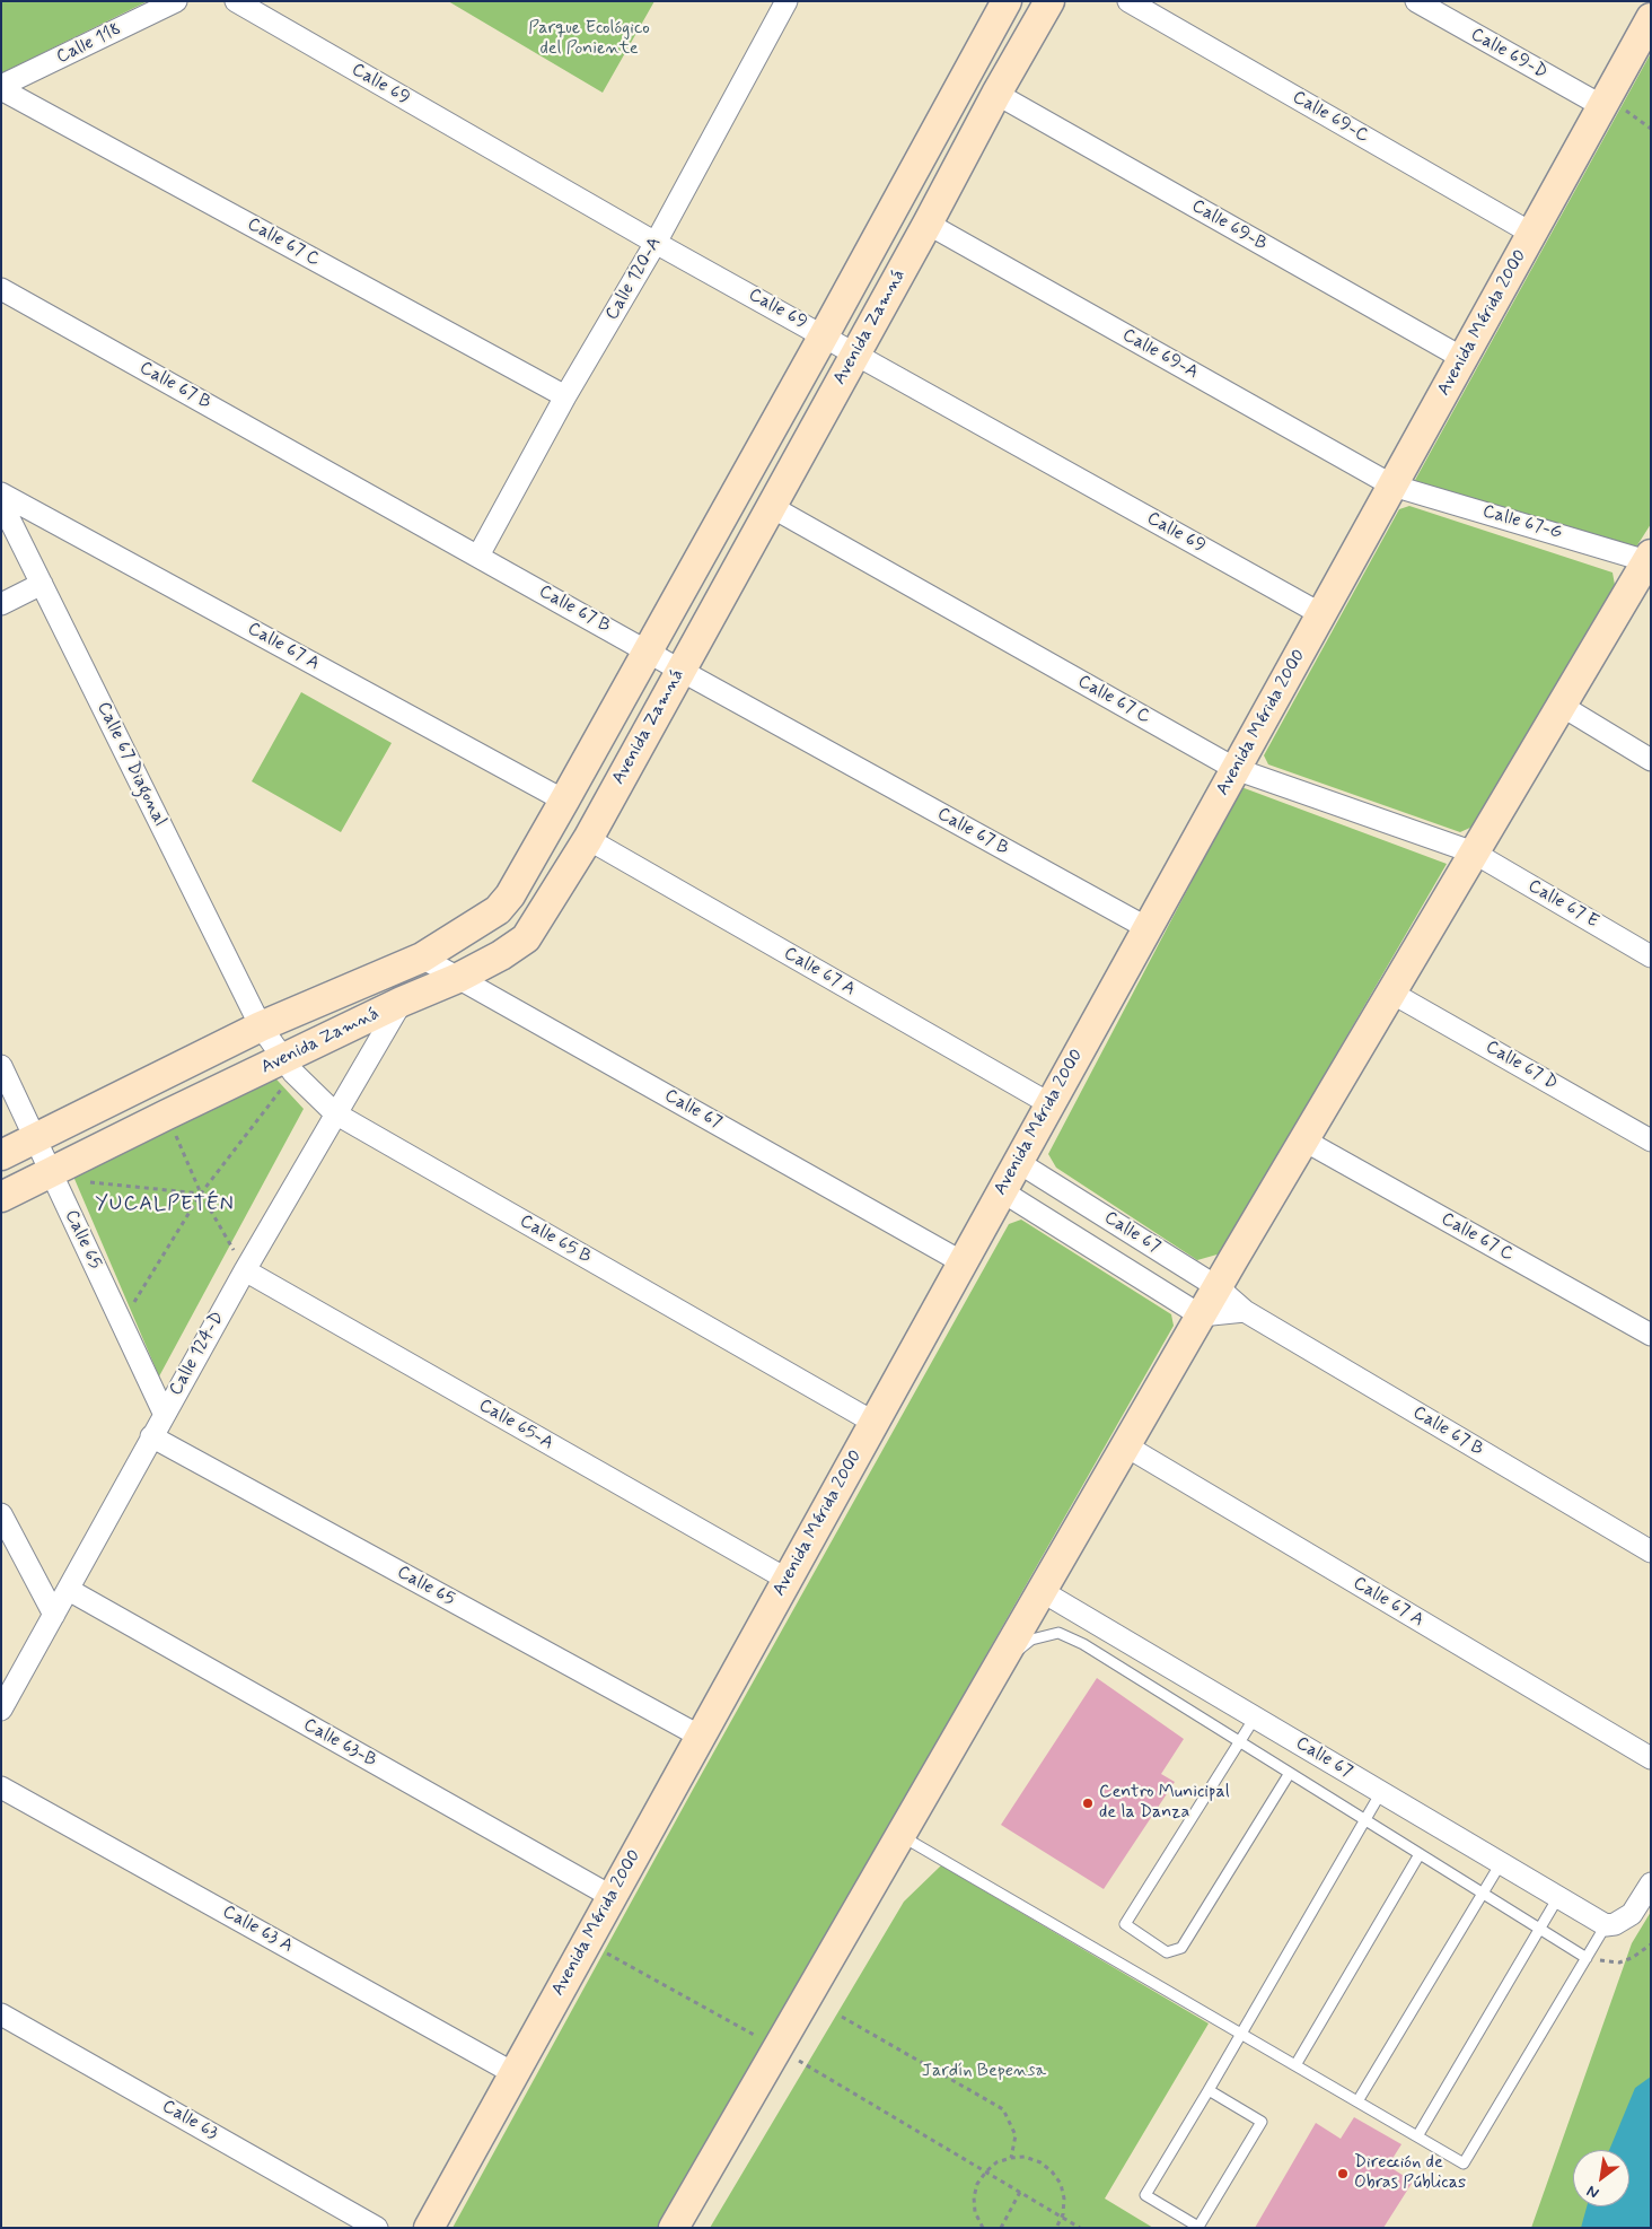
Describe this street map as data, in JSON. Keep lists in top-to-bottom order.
{
  "streets": {
    "main road": ["Avenida Mérida 2000", "Avenida Zamná"],
    "street": [
      "Calle 118",
      "Calle 69-D",
      "Calle 69",
      "Calle 69-C",
      "Calle 69-B",
      "Calle 67 C",
      "Calle 120-A",
      "Calle 69-A",
      "Calle 67 B",
      "Calle 67-G",
      "Calle 67 A",
      "Calle 67 Diagonal",
      "Calle 67 E",
      "Calle 67 D",
      "Calle 67",
      "Calle 65",
      "Calle 65 B",
      "Calle 124-D",
      "Calle 65-A",
      "Calle 63-B",
      "Calle 63 A",
      "Calle 63"
    ]
  },
  "crossings": [
    ["Calle 118", "Calle 67 C"],
    ["Calle 69-D", "Avenida Mérida 2000"],
    ["Calle 69", "Calle 120-A"],
    ["Calle 69", "Avenida Mérida 2000"],
    ["Calle 69", "Avenida Zamná"],
    ["Calle 69-C", "Avenida Mérida 2000"],
    ["Calle 69-B", "Avenida Mérida 2000"],
    ["Calle 69-B", "Avenida Zamná"],
    ["Calle 67 C", "Calle 120-A"],
    ["Calle 67 C", "Avenida Mérida 2000"],
    ["Calle 67 C", "Avenida Zamná"],
    ["Calle 67 C", "Calle 67 E"],
    ["Calle 120-A", "Calle 67 B"],
    ["Avenida Mérida 2000", "Calle 69-A"],
    ["Avenida Mérida 2000", "Calle 67 B"],
    ["Avenida Mérida 2000", "Calle 67-G"],
    ["Avenida Mérida 2000", "Calle 67 A"],
    ["Avenida Mérida 2000", "Calle 67"],
    ["Avenida Mérida 2000", "Calle 65"],
    ["Avenida Mérida 2000", "Calle 65 B"],
    ["Avenida Mérida 2000", "Calle 65-A"],
    ["Avenida Mérida 2000", "Calle 63-B"],
    ["Avenida Mérida 2000", "Calle 63 A"],
    ["Avenida Zamná", "Calle 69-A"],
    ["Avenida Zamná", "Calle 67 B"],
    ["Avenida Zamná", "Calle 67 A"],
    ["Avenida Zamná", "Calle 67 Diagonal"],
    ["Avenida Zamná", "Calle 67"],
    ["Avenida Zamná", "Calle 65"],
    ["Avenida Zamná", "Calle 65 B"],
    ["Avenida Zamná", "Calle 124-D"],
    ["Calle 69-A", "Calle 67-G"],
    ["Calle 67 B", "Calle 67"],
    ["Calle 67 Diagonal", "Calle 65 B"],
    ["Calle 65", "Calle 124-D"],
    ["Calle 65 B", "Calle 124-D"],
    ["Calle 124-D", "Calle 65-A"],
    ["Calle 124-D", "Calle 63-B"]
  ],
  "districts": ["YUCALPETÉN"],
  "parks": ["Parque Ecológico del Poniente", "Jardín Bepensa"],
  "places": ["Centro Municipal de la Danza", "Dirección de Obras Públicas"],
  "north": "bottom left"
}
